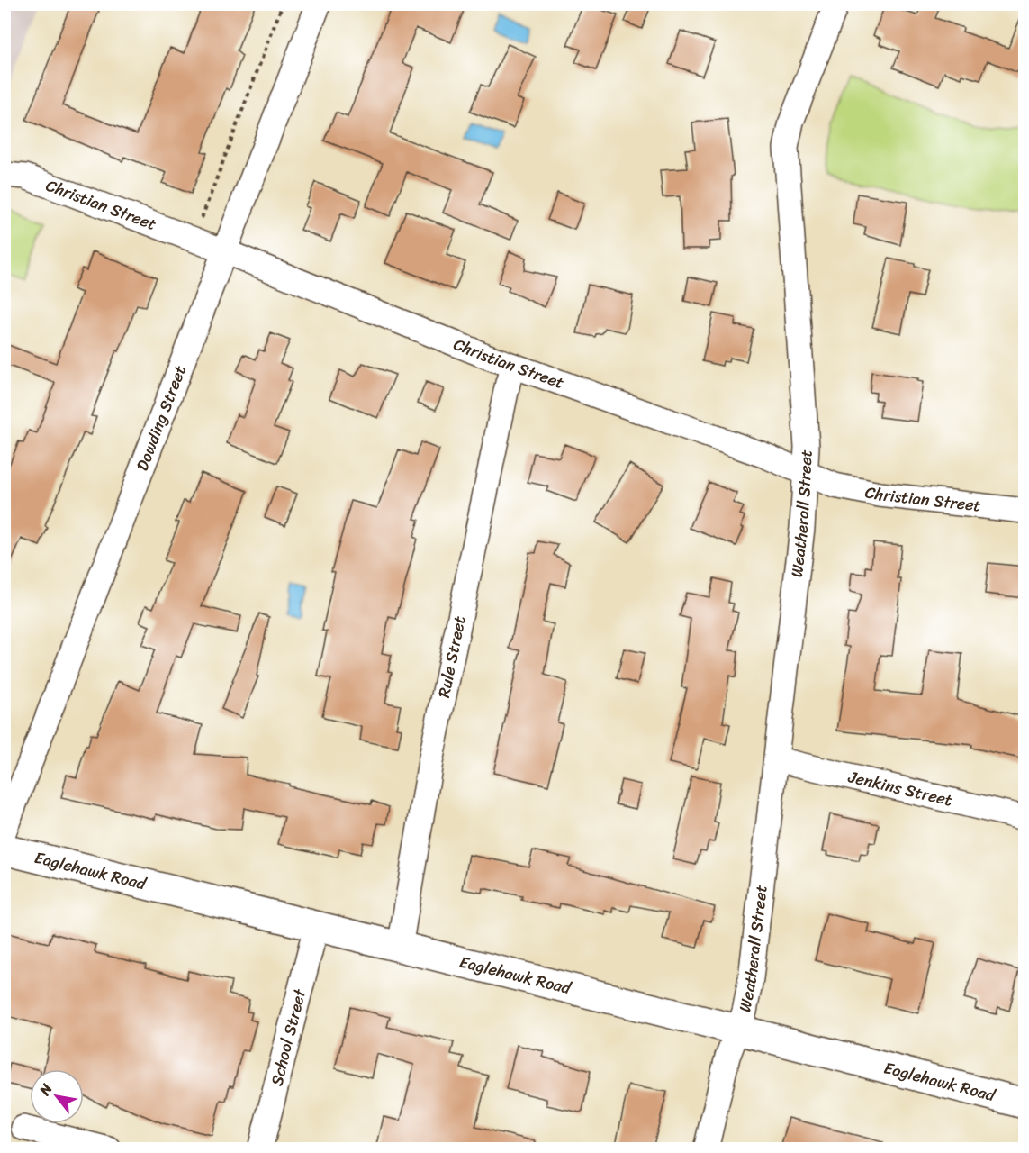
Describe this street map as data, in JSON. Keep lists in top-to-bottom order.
{
  "streets": {
    "main road": ["Eaglehawk Road"],
    "street": [
      "Christian Street",
      "Dowding Street",
      "Weatherall Street",
      "Rule Street",
      "Jenkins Street",
      "School Street"
    ]
  },
  "crossings": [
    ["Christian Street", "Dowding Street"],
    ["Christian Street", "Weatherall Street"],
    ["Christian Street", "Rule Street"],
    ["Weatherall Street", "Jenkins Street"],
    ["Weatherall Street", "Eaglehawk Road"],
    ["Rule Street", "Eaglehawk Road"],
    ["Eaglehawk Road", "School Street"]
  ],
  "north": "top left"
}
